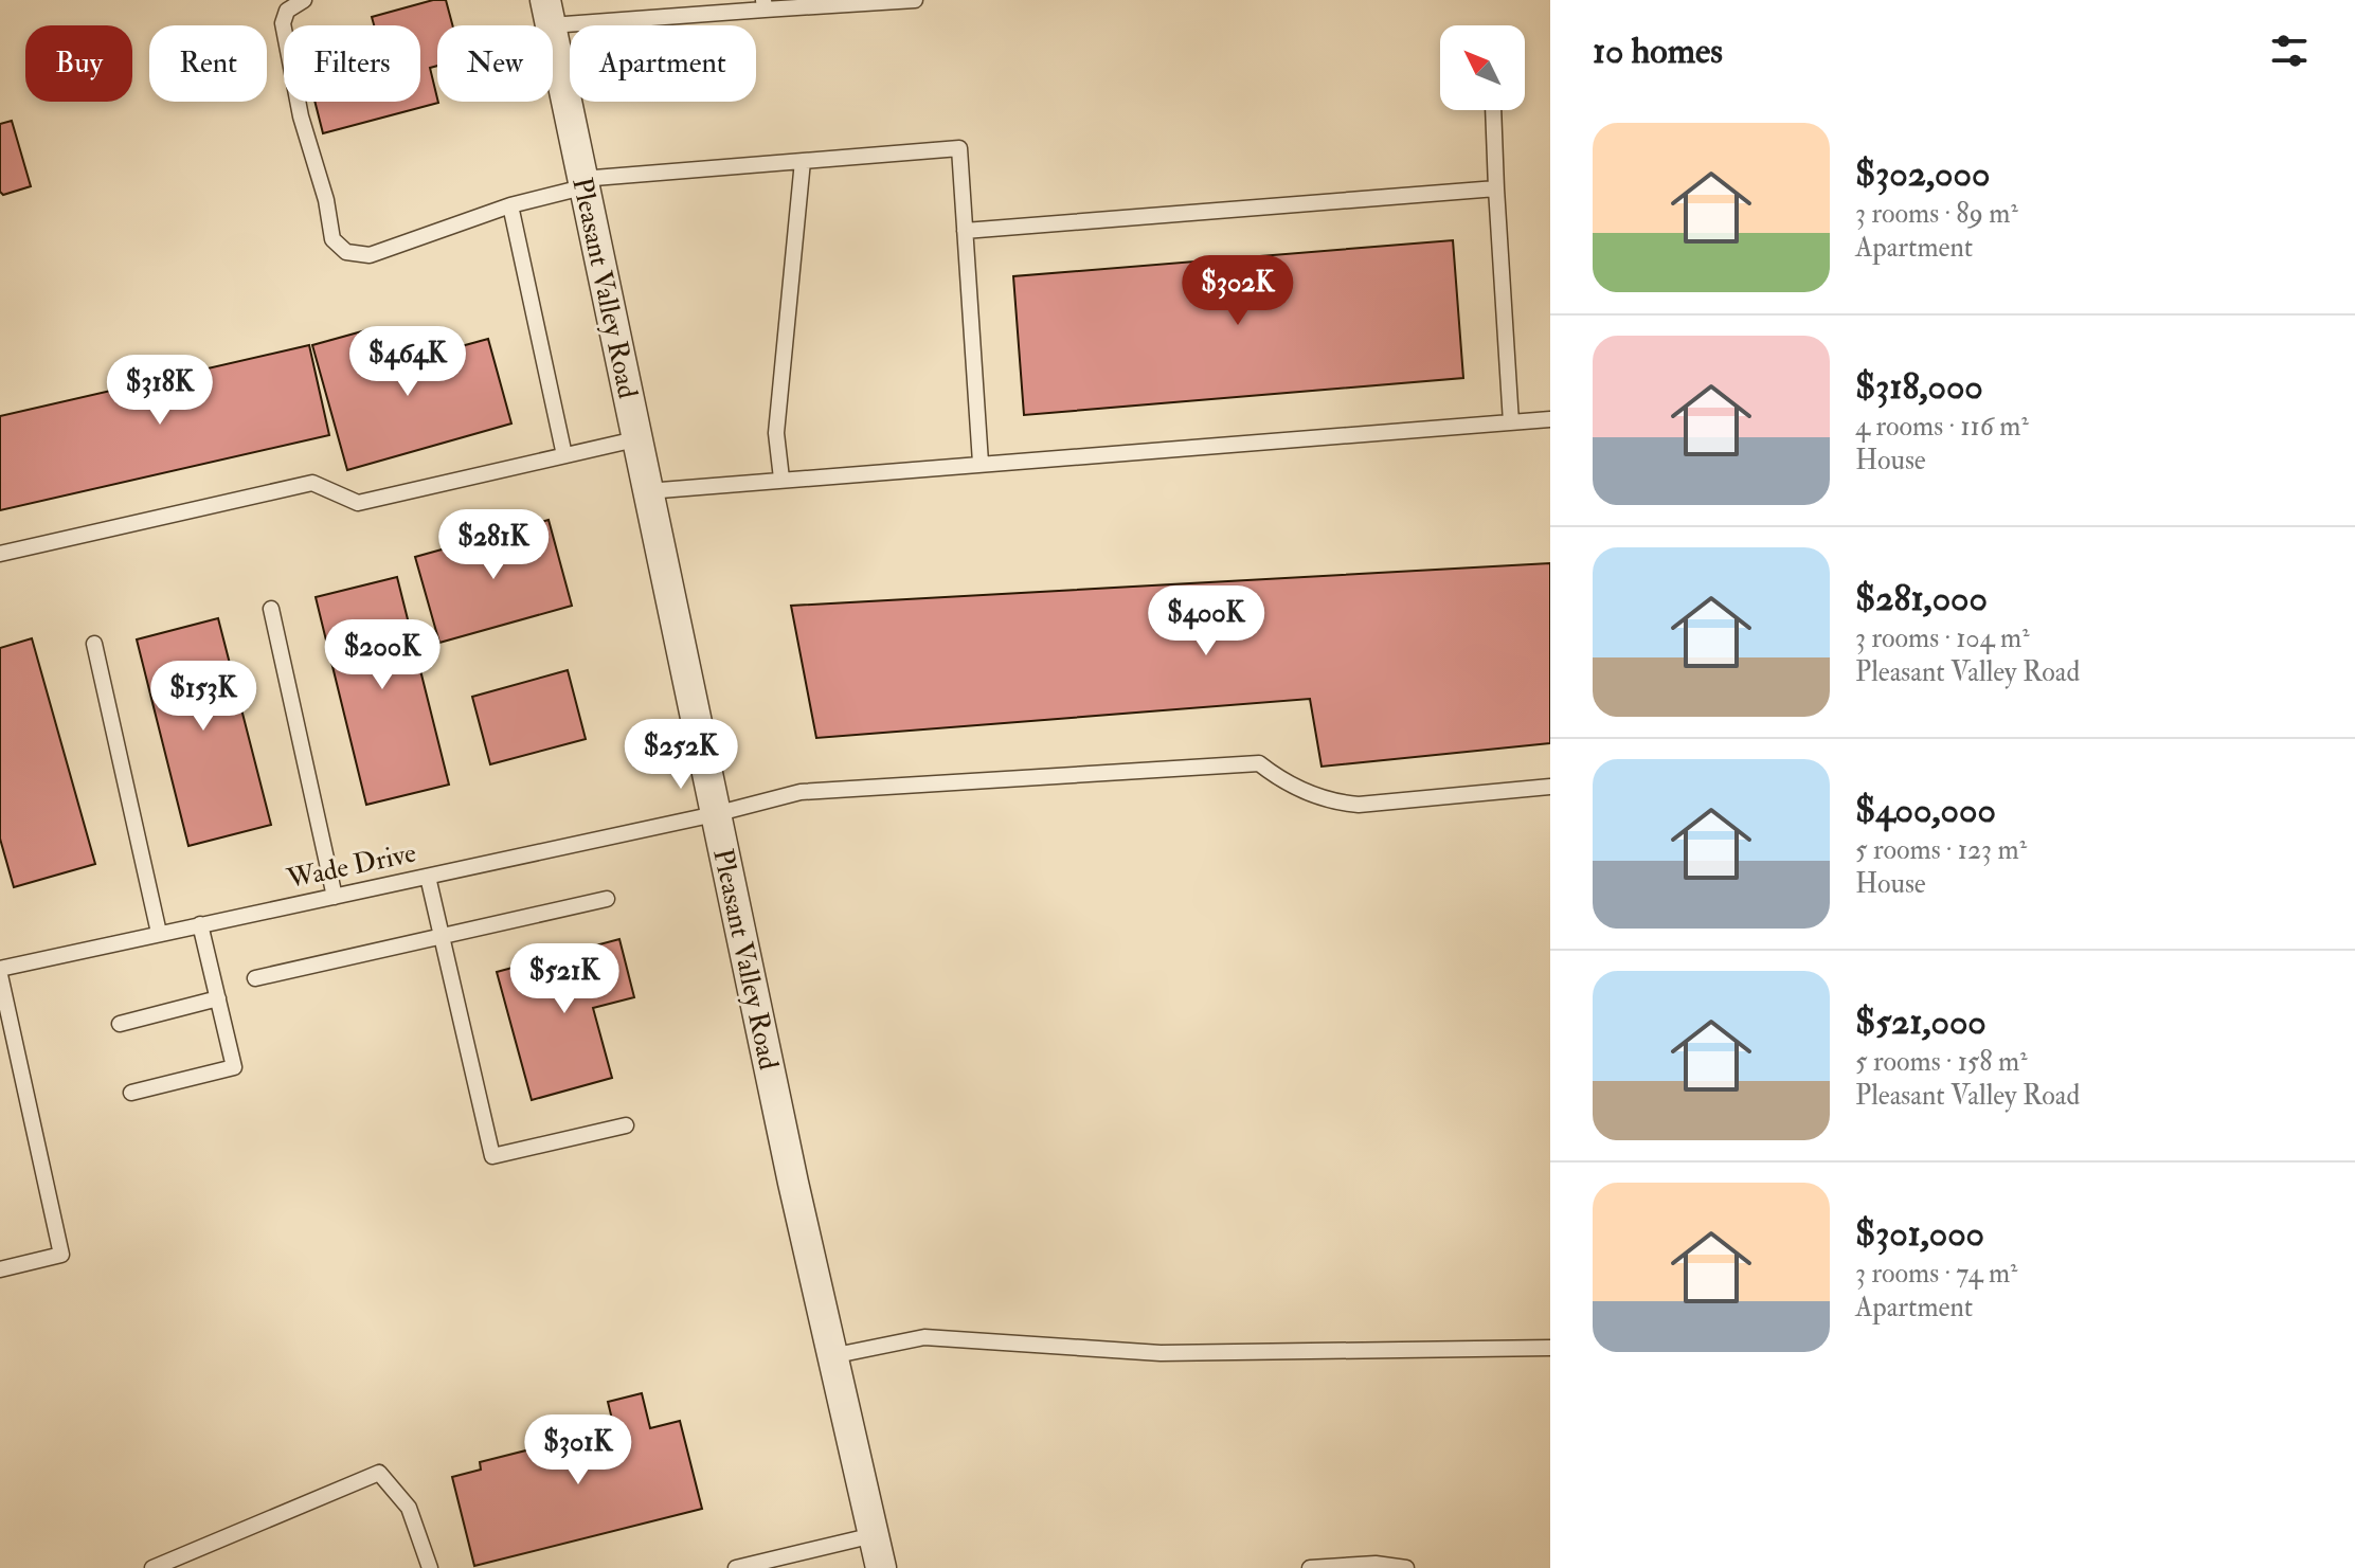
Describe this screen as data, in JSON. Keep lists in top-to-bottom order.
{
  "streets": {
    "street": ["Pleasant Valley Road"],
    "lane": ["Wade Drive"]
  },
  "crossings": [
    ["Pleasant Valley Road", "Wade Drive"]
  ],
  "north": "top left",
  "page": {
    "heading": "10 homes",
    "chip": [
      "Buy",
      "Rent",
      "Filters",
      "New",
      "Apartment"
    ],
    "list": [
      {
        "name": "$302,000",
        "note": "3 rooms · 89 m² · Apartment"
      },
      {
        "name": "$318,000",
        "note": "4 rooms · 116 m² · House"
      },
      {
        "name": "$281,000",
        "note": "3 rooms · 104 m² · Pleasant Valley Road"
      },
      {
        "name": "$400,000",
        "note": "5 rooms · 123 m² · House"
      },
      {
        "name": "$521,000",
        "note": "5 rooms · 158 m² · Pleasant Valley Road"
      },
      {
        "name": "$301,000",
        "note": "3 rooms · 74 m² · Apartment"
      }
    ],
    "price": [
      "$302K",
      "$464K",
      "$318K",
      "$281K",
      "$400K",
      "$200K",
      "$153K",
      "$252K",
      "$521K",
      "$301K"
    ]
  }
}
